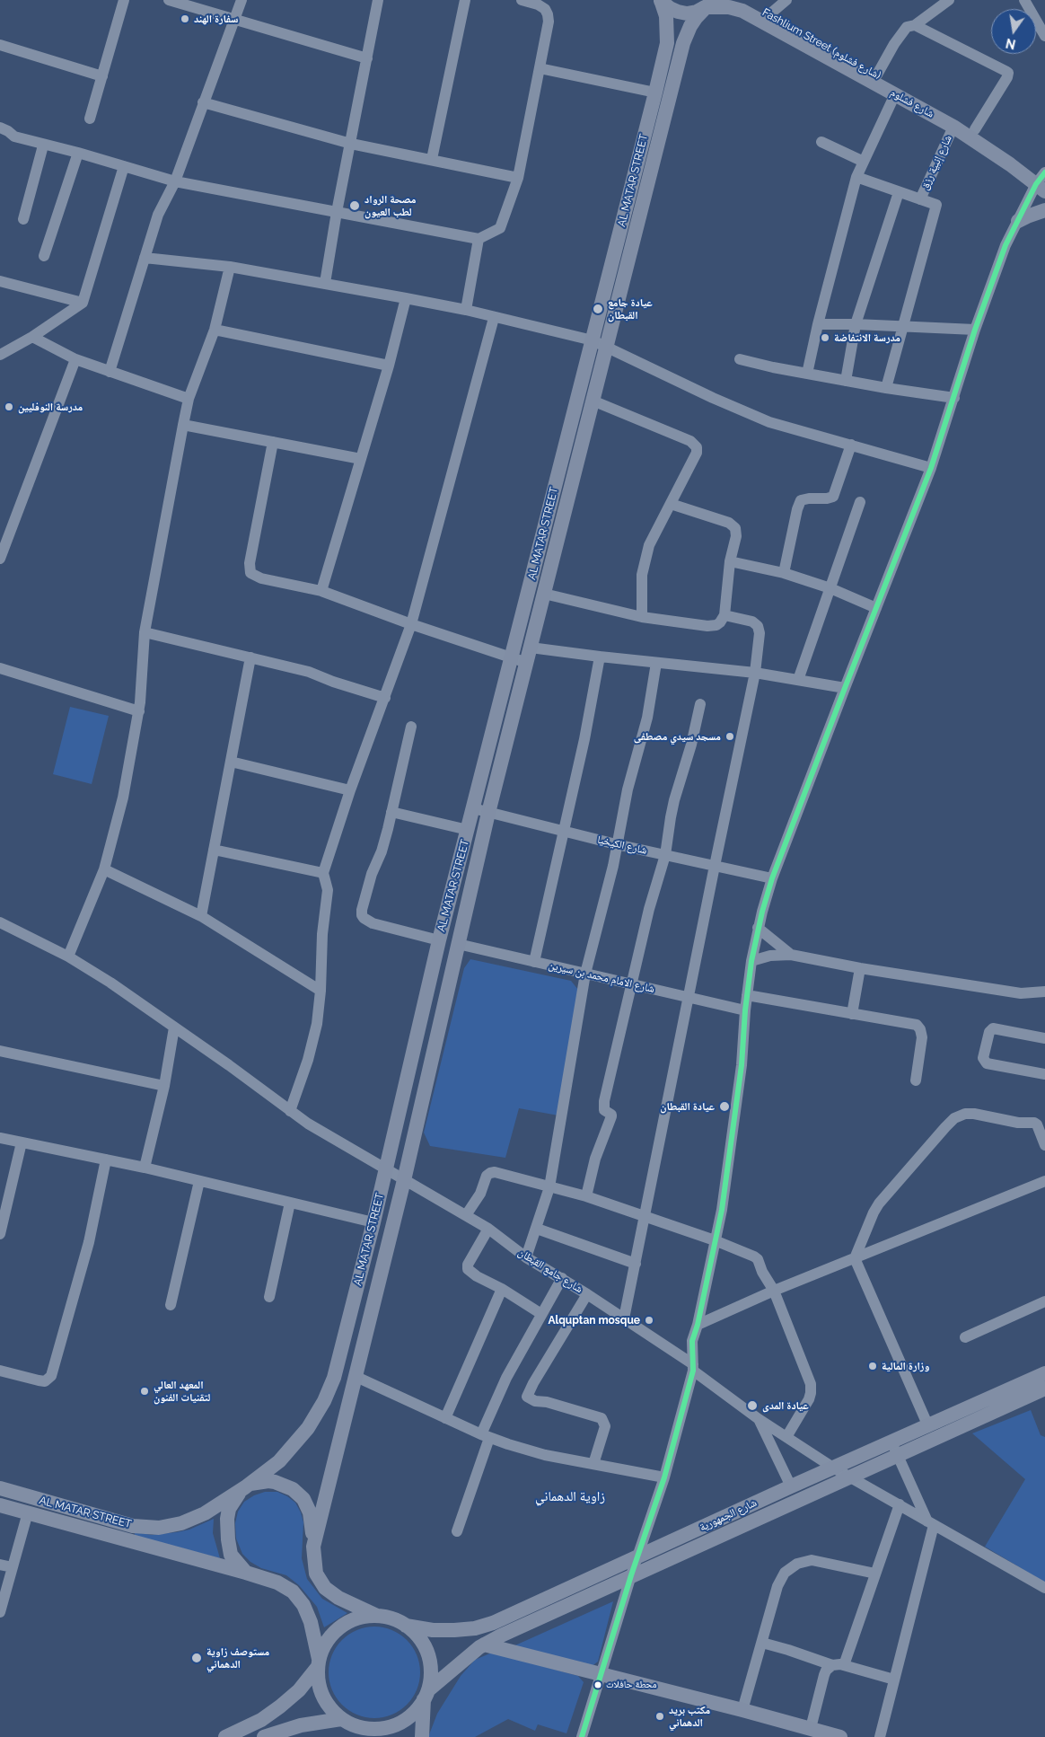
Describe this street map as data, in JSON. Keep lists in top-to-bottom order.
{
  "streets": {
    "main road": [
      "Fashlium Street (شارع فشلوم)",
      "شارع فشلوم",
      "AL MATAR STREET",
      "شارع الجمهورية"
    ],
    "street": [
      "شارع إنبية رزق",
      "شارع الكيخيا",
      "شارع الامام محمد بن سيرين",
      "شارع جامع القبطان"
    ]
  },
  "crossings": [
    ["Fashlium Street (شارع فشلوم)", "شارع فشلوم"],
    ["شارع فشلوم", "شارع إنبية رزق"],
    ["AL MATAR STREET", "شارع الكيخيا"],
    ["AL MATAR STREET", "شارع جامع القبطان"],
    ["AL MATAR STREET", "شارع الجمهورية"],
    ["شارع جامع القبطان", "شارع الجمهورية"]
  ],
  "districts": ["زاوية الدهماني"],
  "places": [
    "سفارة الهند",
    "مصحة الرواد لطب العيون",
    "عيادة جامع القبطان",
    "مدرسة الانتفاضة",
    "مدرسة النوفليين",
    "مسجد سيدي مصطفى",
    "عيادة القبطان",
    "Alquptan mosque",
    "وزارة المالية",
    "المعهد العالي لتقنيات الفنون",
    "عيادة المدى",
    "مستوصف زاوية الدهماني",
    "محطة حافلات",
    "مكتب بريد الدهماني"
  ],
  "north": "bottom"
}
